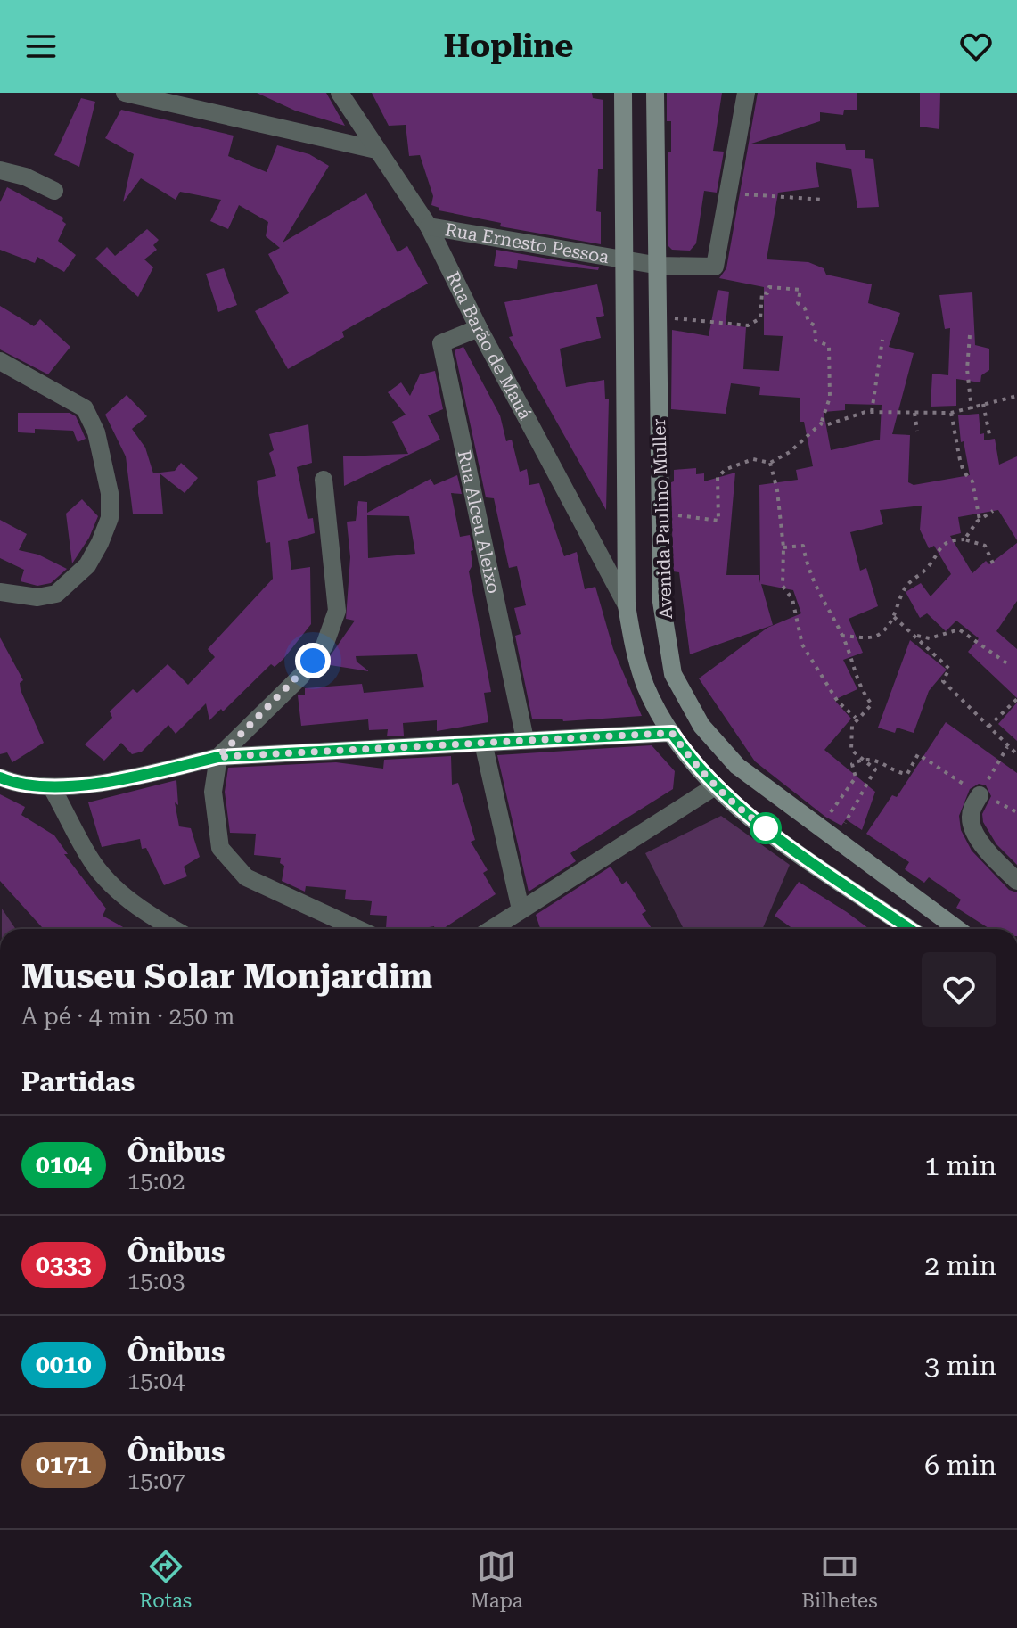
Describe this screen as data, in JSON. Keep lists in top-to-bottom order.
{
  "streets": {
    "main road": ["Avenida Paulino Muller"],
    "street": ["Rua Ernesto Pessoa", "Rua Barão de Mauá", "Rua Alceu Aleixo"]
  },
  "crossings": [
    ["Rua Ernesto Pessoa", "Rua Barão de Mauá"],
    ["Rua Ernesto Pessoa", "Avenida Paulino Muller"],
    ["Rua Barão de Mauá", "Avenida Paulino Muller"],
    ["Rua Barão de Mauá", "Rua Alceu Aleixo"]
  ],
  "lines": ["bus line 0104"],
  "page": {
    "header": "Hopline",
    "heading": [
      ["Museu Solar Monjardim", "A pé · 4 min · 250 m"],
      "Partidas"
    ],
    "list": [
      {
        "mark": "0104",
        "name": "Ônibus",
        "note": "15:02",
        "value": "1 min"
      },
      {
        "mark": "0333",
        "name": "Ônibus",
        "note": "15:03",
        "value": "2 min"
      },
      {
        "mark": "0010",
        "name": "Ônibus",
        "note": "15:04",
        "value": "3 min"
      },
      {
        "mark": "0171",
        "name": "Ônibus",
        "note": "15:07",
        "value": "6 min"
      }
    ],
    "tabs": ["Rotas", "Mapa", "Bilhetes"]
  }
}
